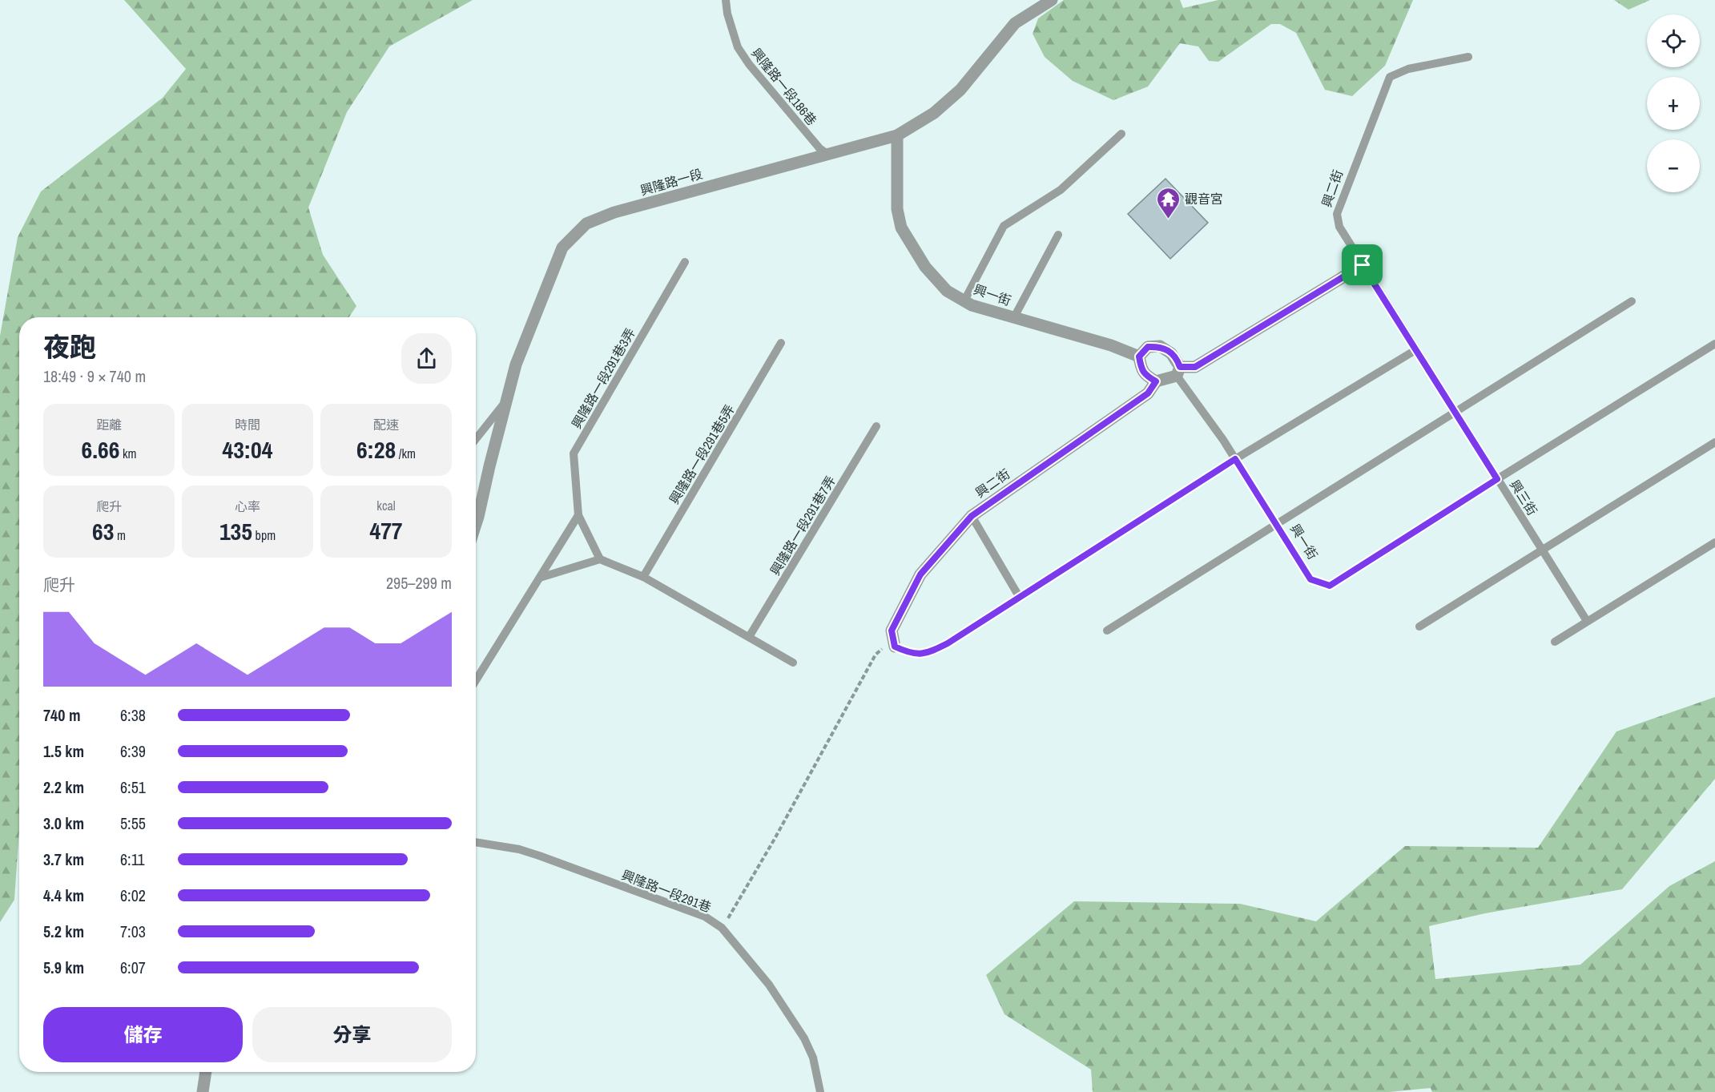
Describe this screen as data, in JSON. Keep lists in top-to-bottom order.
{
  "streets": {
    "street": ["興隆路一段", "興二街", "興一街"],
    "lane": [
      "興隆路一段186巷",
      "興隆路一段291巷3弄",
      "興隆路一段291巷5弄",
      "興三街",
      "興隆路一段291巷7弄",
      "興隆路一段291巷"
    ]
  },
  "crossings": [
    ["興隆路一段186巷", "興隆路一段"],
    ["興隆路一段", "興一街"],
    ["興二街", "興一街"],
    ["興二街", "興三街"],
    ["興一街", "興三街"]
  ],
  "places": {
    "temple": ["觀音宮"]
  },
  "page": {
    "map_buttons": ["+", "−"],
    "heading": ["夜跑", "18:49 · 9 × 740 m"],
    "stats": [
      ["距離", "6.66 km"],
      ["時間", "43:04"],
      ["配速", "6:28 /km"],
      ["爬升", "63 m"],
      ["心率", "135 bpm"],
      ["kcal", "477"]
    ],
    "chart": ["爬升", "295–299 m"],
    "list": [
      {
        "name": "740 m",
        "note": "6:38"
      },
      {
        "name": "1.5 km",
        "note": "6:39"
      },
      {
        "name": "2.2 km",
        "note": "6:51"
      },
      {
        "name": "3.0 km",
        "note": "5:55"
      },
      {
        "name": "3.7 km",
        "note": "6:11"
      },
      {
        "name": "4.4 km",
        "note": "6:02"
      },
      {
        "name": "5.2 km",
        "note": "7:03"
      },
      {
        "name": "5.9 km",
        "note": "6:07"
      }
    ],
    "buttons": ["儲存", "分享"]
  }
}
